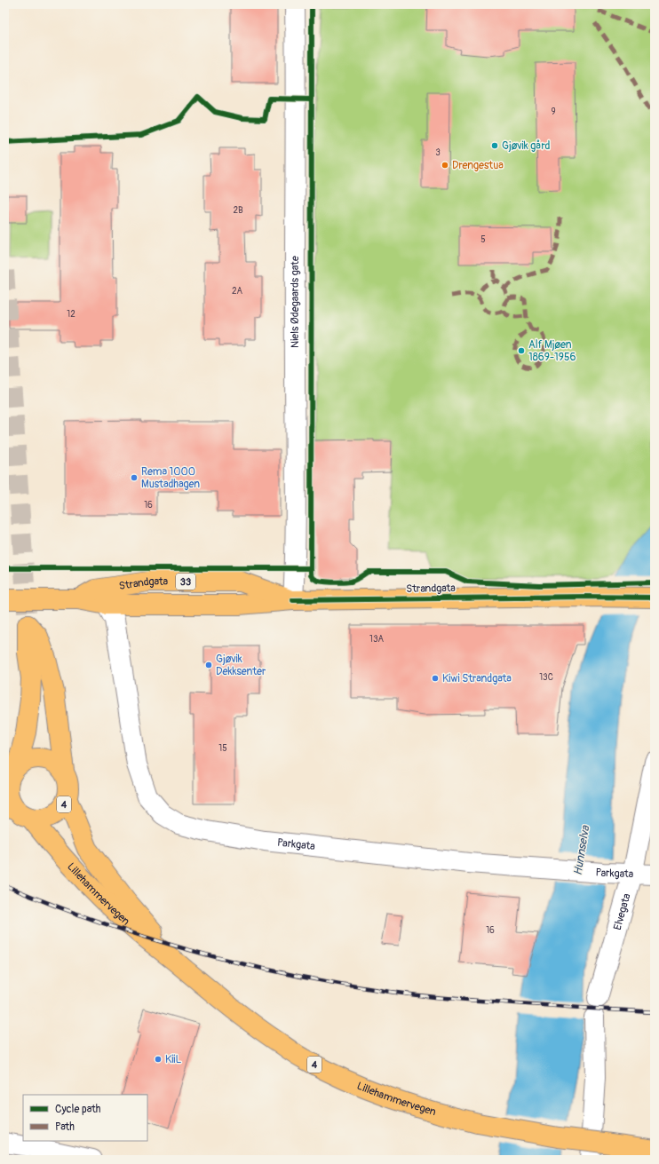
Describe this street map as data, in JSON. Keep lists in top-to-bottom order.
{
  "streets": {
    "main road": [
      "33",
      "Strandgata",
      "4",
      "Lillehammervegen"
    ],
    "street": ["Niels Ødegaards gate", "Parkgata", "Elvegata"]
  },
  "crossings": [
    ["Niels Ødegaards gate", "Strandgata"],
    ["Strandgata", "Parkgata"],
    ["4", "Lillehammervegen"],
    ["Parkgata", "Elvegata"]
  ],
  "water": ["Hunnselva"],
  "places": [
    "Gjøvik gård",
    "Drengestua",
    "Alf Mjøen 1869-1956",
    "Rema 1000 Mustadhagen",
    "Gjøvik Dekksenter",
    "Kiwi Strandgata",
    "KiiL"
  ],
  "house_numbers": [
    "9",
    "3",
    "2B",
    "5",
    "2A",
    "12",
    "16",
    "13A",
    "13C",
    "15",
    "16"
  ],
  "legend": ["Cycle path", "Path"]
}
